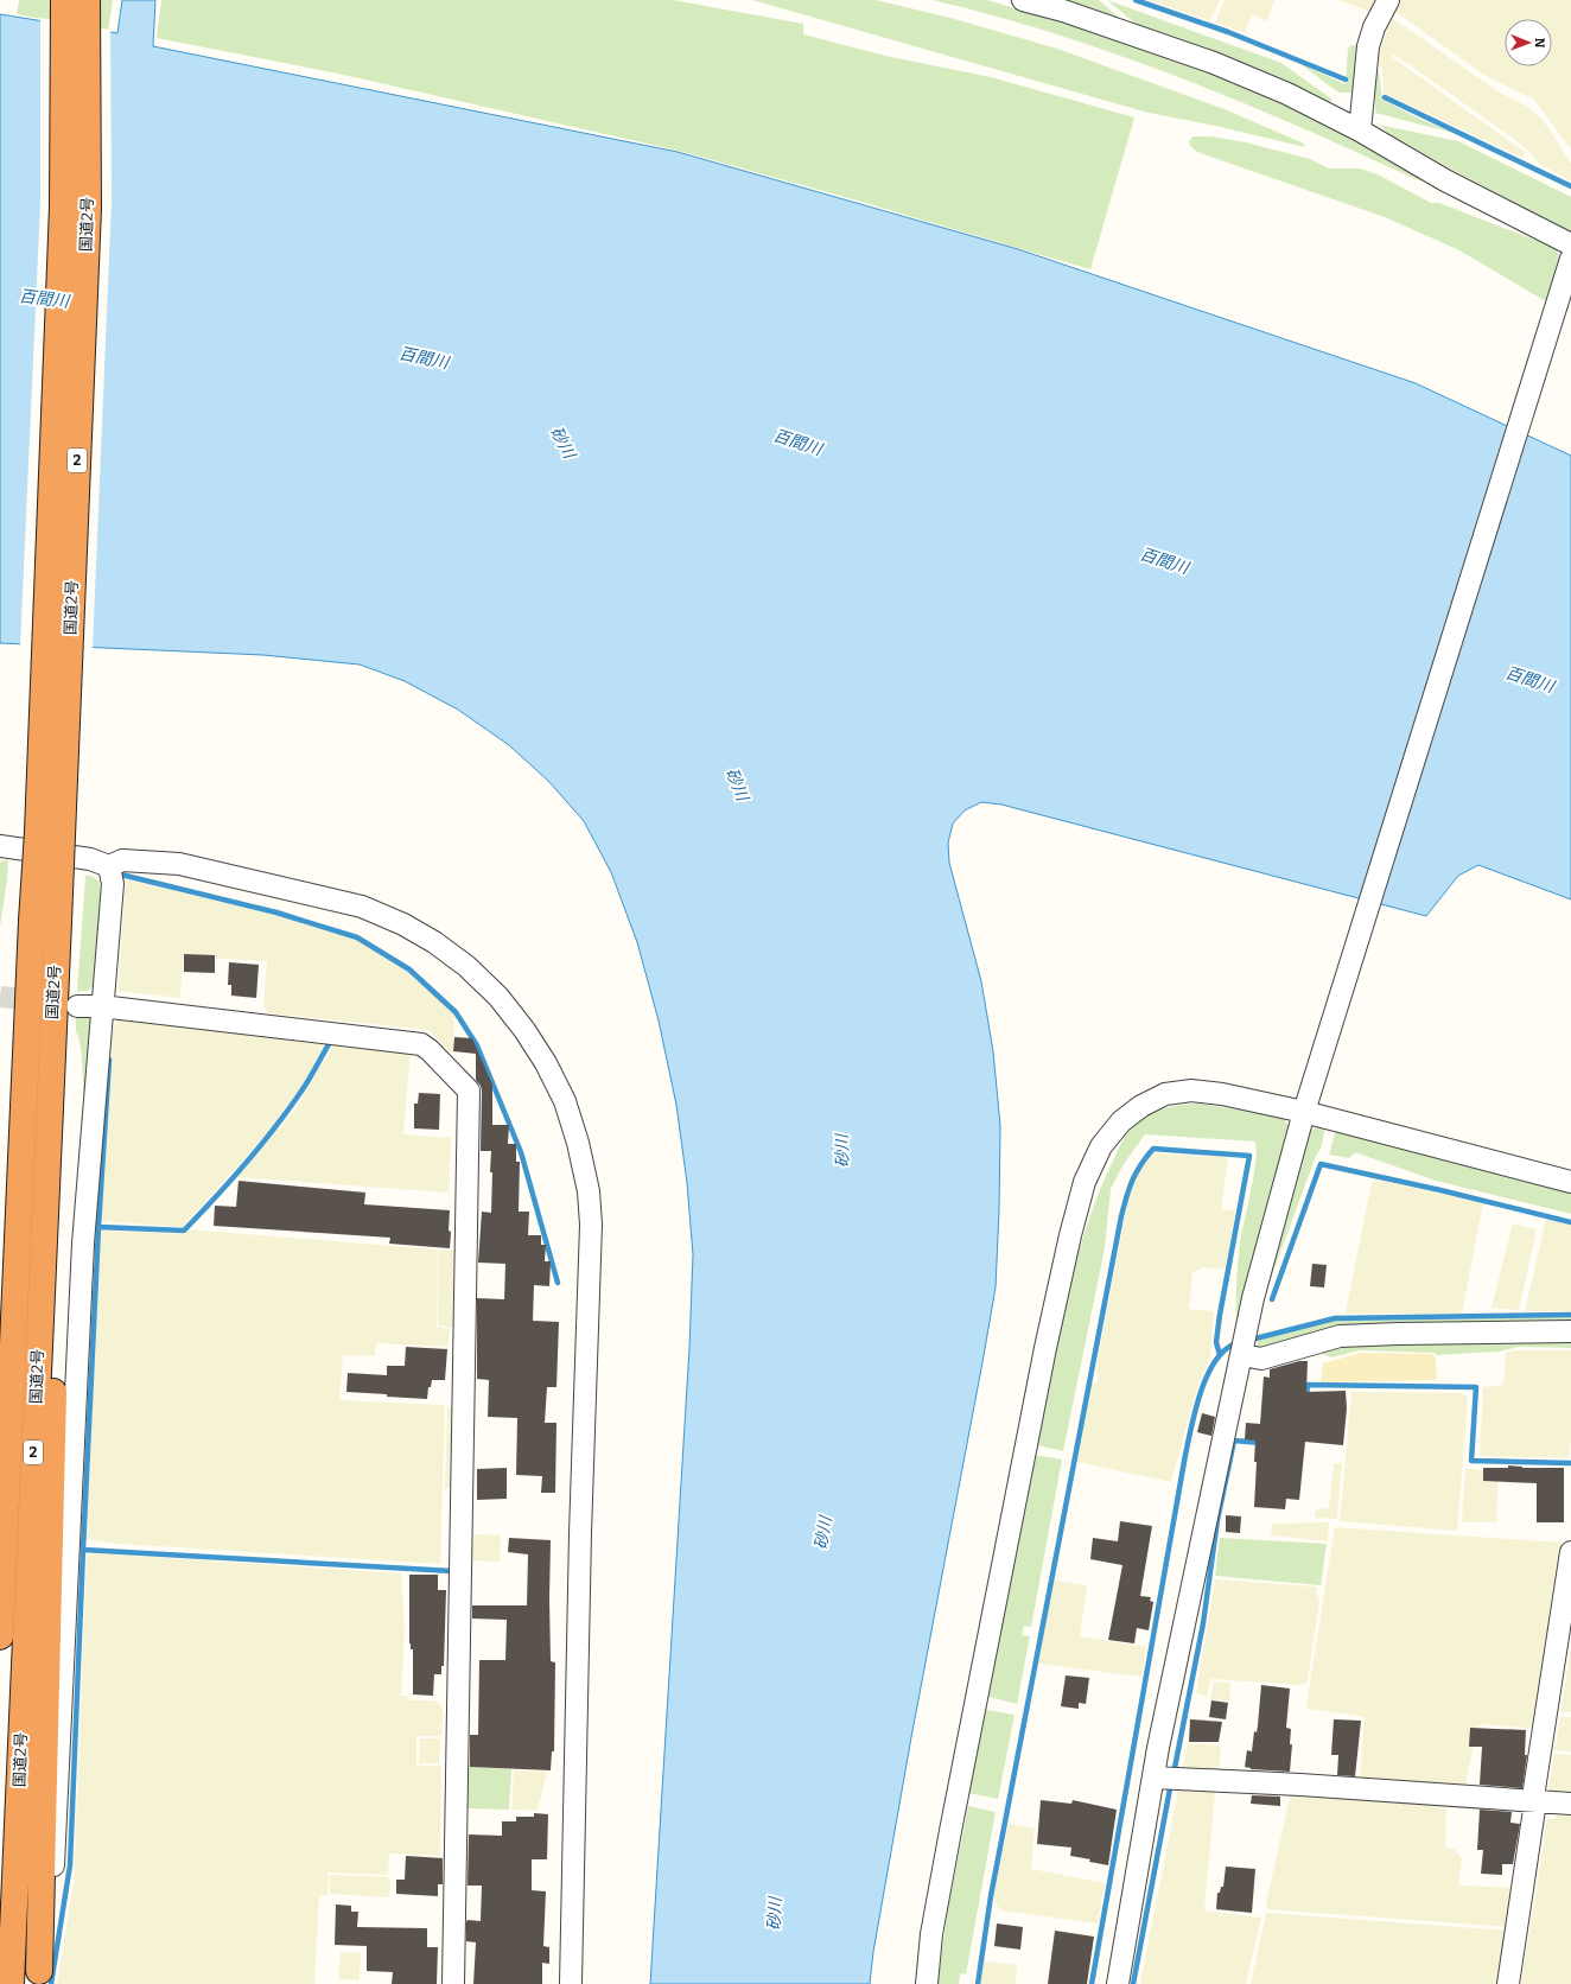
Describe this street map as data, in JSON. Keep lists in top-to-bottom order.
{
  "streets": {
    "highway": ["国道2号", "2"]
  },
  "water": ["百間川", "砂川"],
  "north": "right"
}
